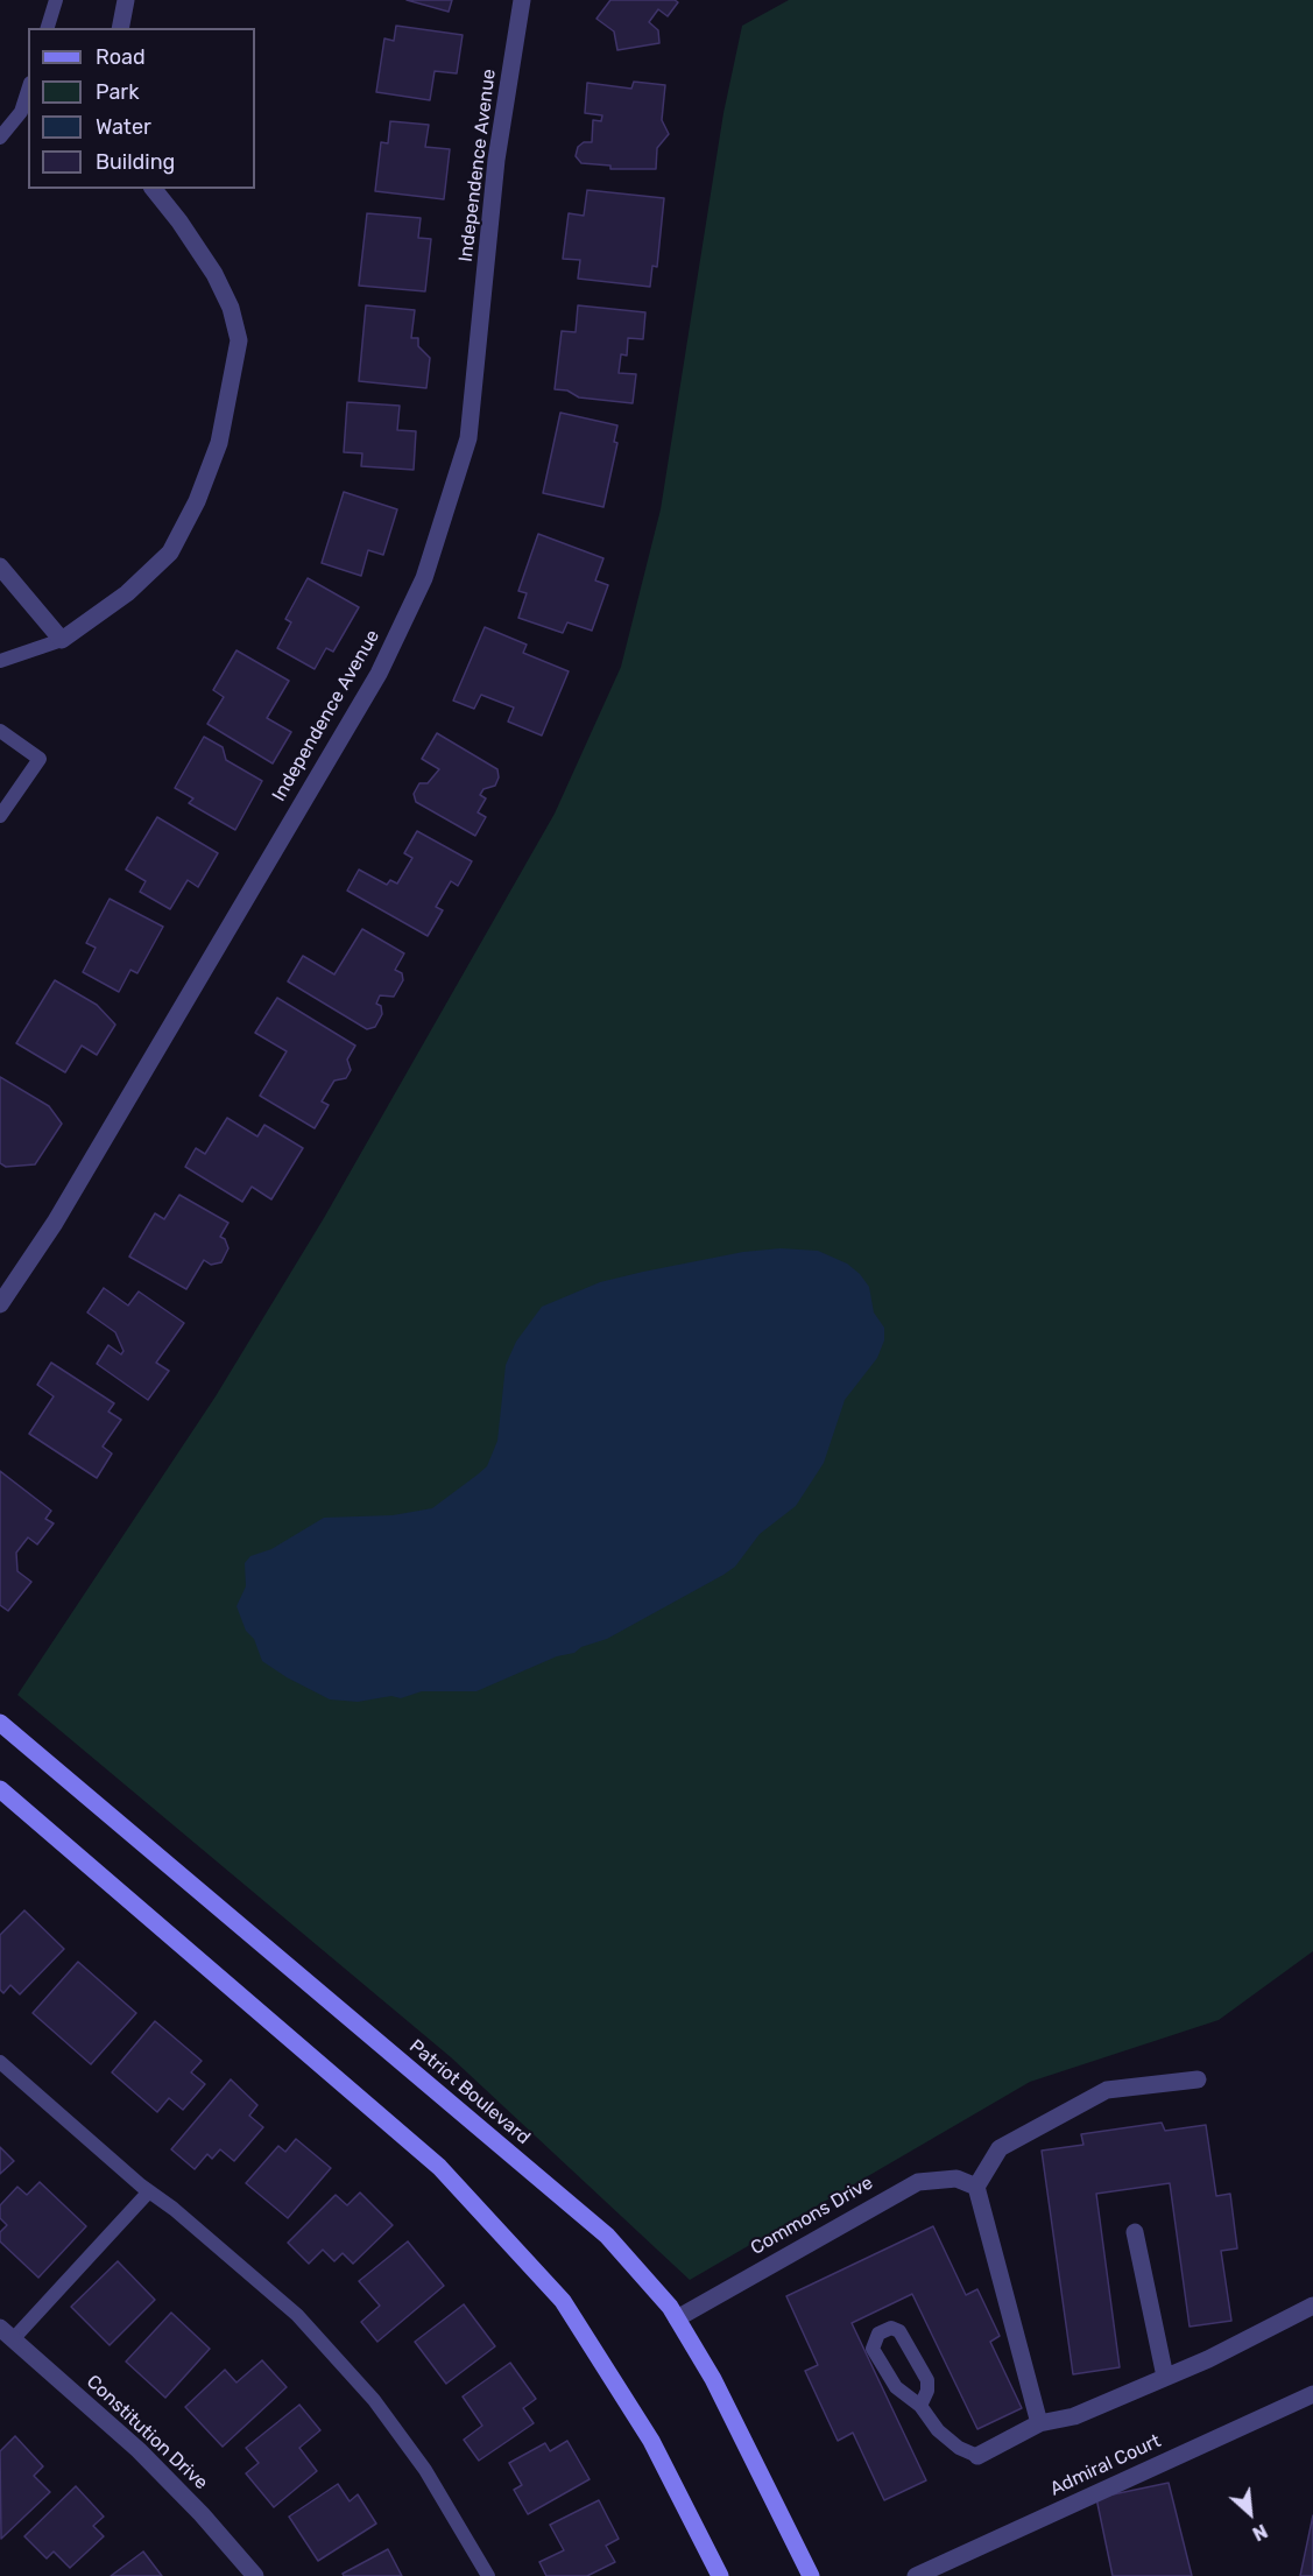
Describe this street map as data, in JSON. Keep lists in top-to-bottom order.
{
  "streets": {
    "main road": ["Patriot Boulevard"],
    "street": [
      "Independence Avenue",
      "Commons Drive",
      "Constitution Drive",
      "Admiral Court"
    ]
  },
  "crossings": [
    ["Patriot Boulevard", "Commons Drive"]
  ],
  "legend": [
    "Road",
    "Park",
    "Water",
    "Building"
  ],
  "north": "bottom right"
}
